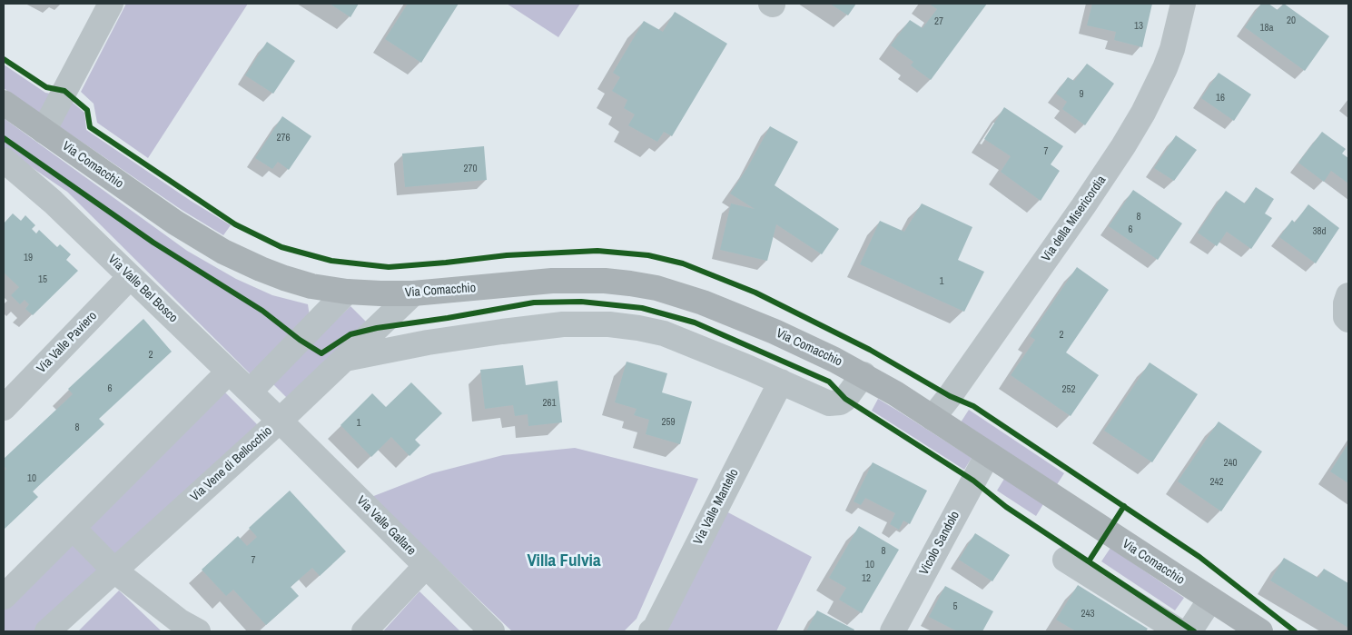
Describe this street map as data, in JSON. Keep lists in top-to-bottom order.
{
  "streets": {
    "main road": ["Via Comacchio"],
    "street": [
      "Via della Misericordia",
      "Via Valle Bel Bosco",
      "Via Valle Paviero",
      "Via Vene di Bellocchio",
      "Via Valle Mantello",
      "Via Valle Gallare",
      "Vicolo Sandolo"
    ]
  },
  "crossings": [
    ["Via Comacchio", "Via della Misericordia"],
    ["Via Comacchio", "Via Vene di Bellocchio"],
    ["Via Comacchio", "Vicolo Sandolo"],
    ["Via Valle Bel Bosco", "Via Valle Paviero"],
    ["Via Valle Bel Bosco", "Via Vene di Bellocchio"],
    ["Via Valle Bel Bosco", "Via Valle Gallare"],
    ["Via Vene di Bellocchio", "Via Valle Gallare"]
  ],
  "districts": ["Villa Fulvia"],
  "house_numbers": [
    "20",
    "27",
    "13",
    "18a",
    "9",
    "16",
    "276",
    "7",
    "270",
    "8",
    "6",
    "38d",
    "19",
    "15",
    "1",
    "2",
    "2",
    "6",
    "252",
    "261",
    "259",
    "1",
    "8",
    "240",
    "10",
    "242",
    "8",
    "7",
    "10",
    "12",
    "5",
    "243"
  ]
}
